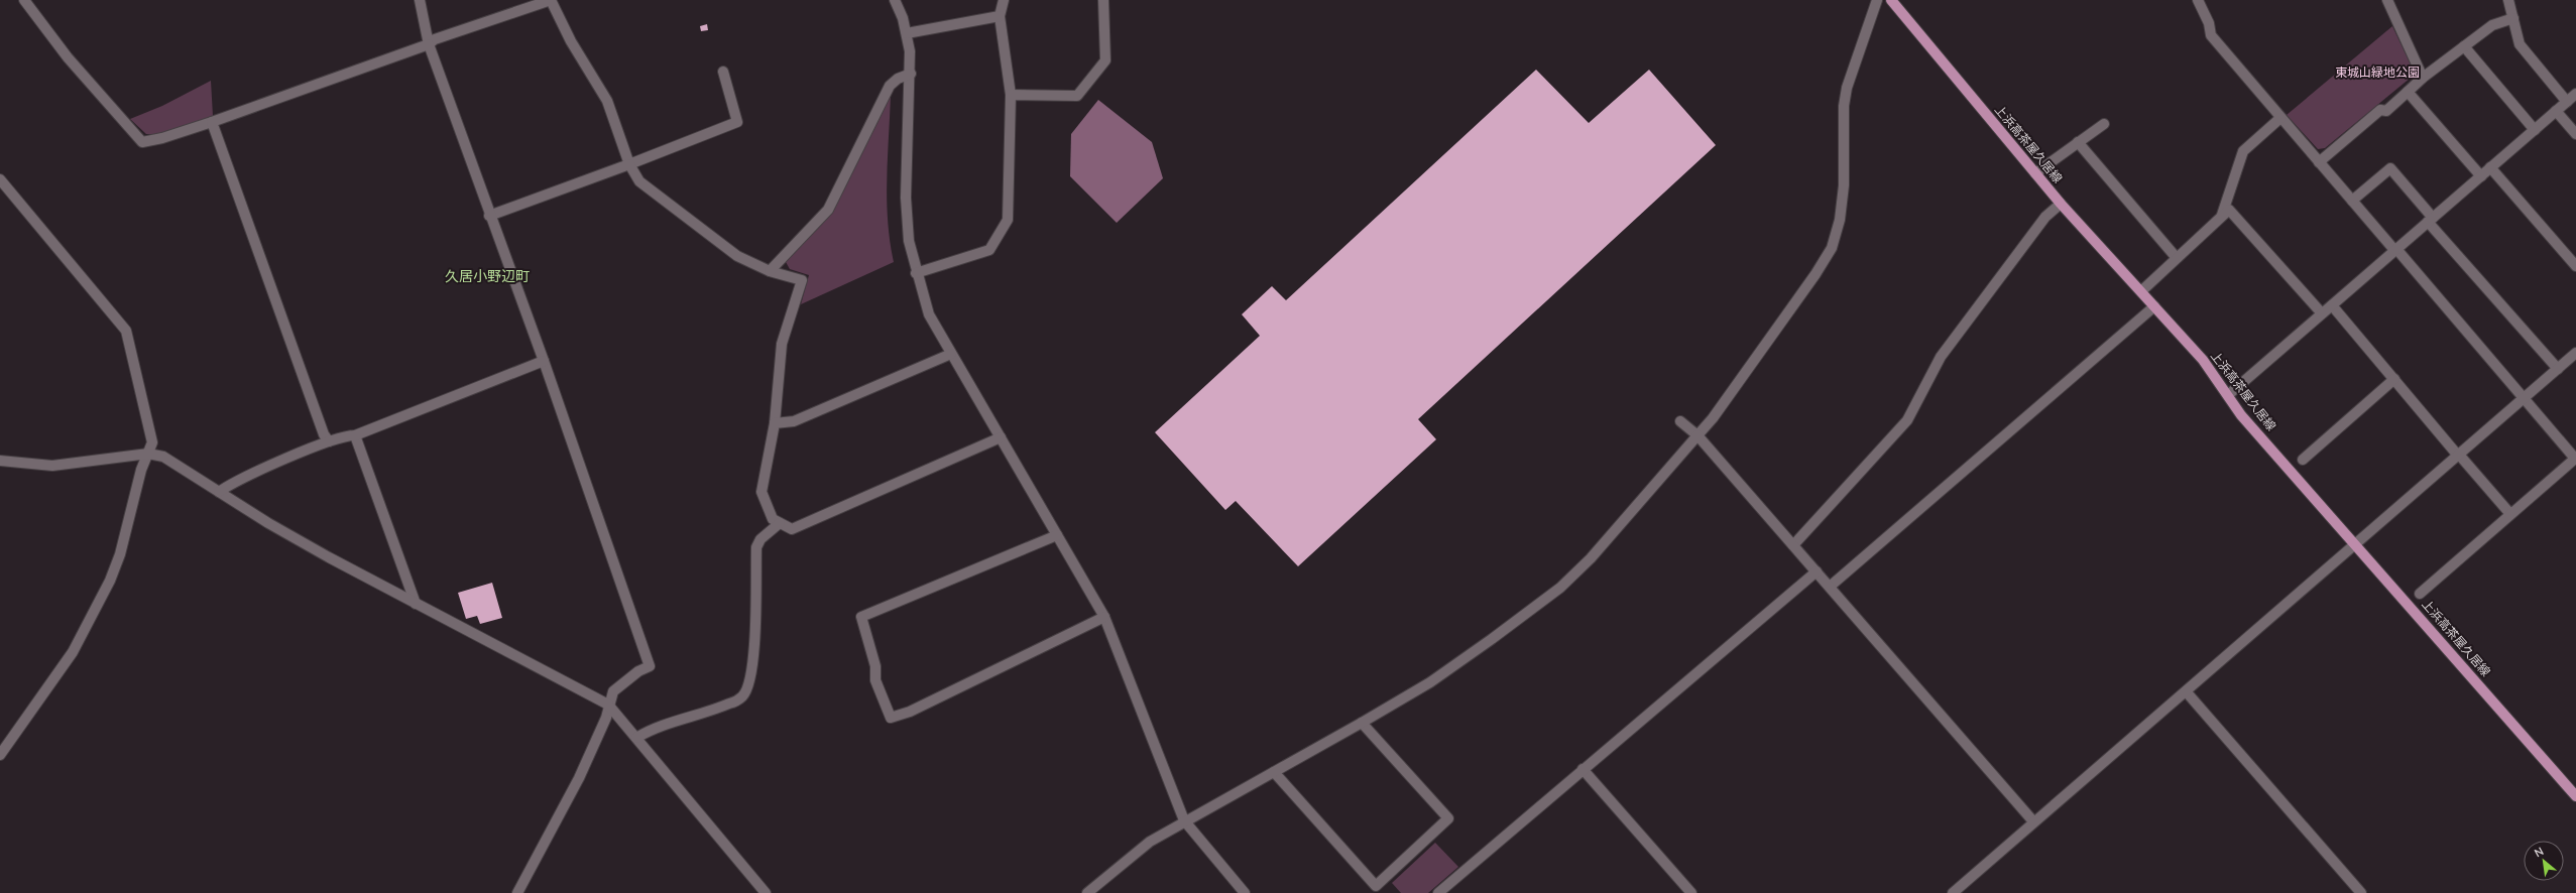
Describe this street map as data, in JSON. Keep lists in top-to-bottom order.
{
  "streets": {
    "main road": ["上浜高茶屋久居線"]
  },
  "districts": ["久居小野辺町"],
  "parks": ["東城山緑地公園"],
  "north": "top left"
}
